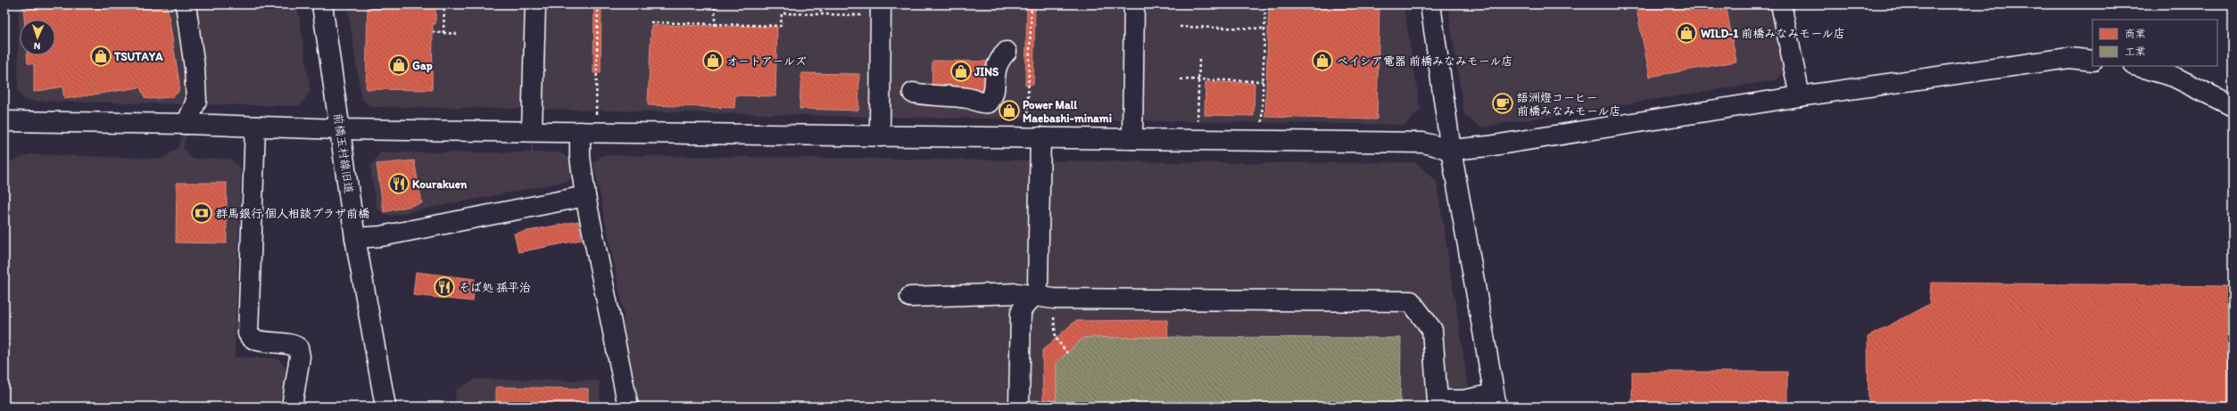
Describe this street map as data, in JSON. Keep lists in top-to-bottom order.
{
  "streets": {
    "street": ["前橋玉村線旧道"]
  },
  "places": {
    "shop": [
      "WILD-1 前橋みなみモール店",
      "TSUTAYA",
      "オートアールズ",
      "ベイシア電器 前橋みなみモール店",
      "Gap",
      "JINS",
      "Power Mall Maebashi-minami"
    ],
    "cafe": ["語洲燈コーヒー 前橋みなみモール店"],
    "restaurant": ["Kourakuen", "そば処 孫平治"],
    "bank": ["群馬銀行 個人相談プラザ前橋"]
  },
  "legend": ["商業", "工業"],
  "north": "bottom"
}
